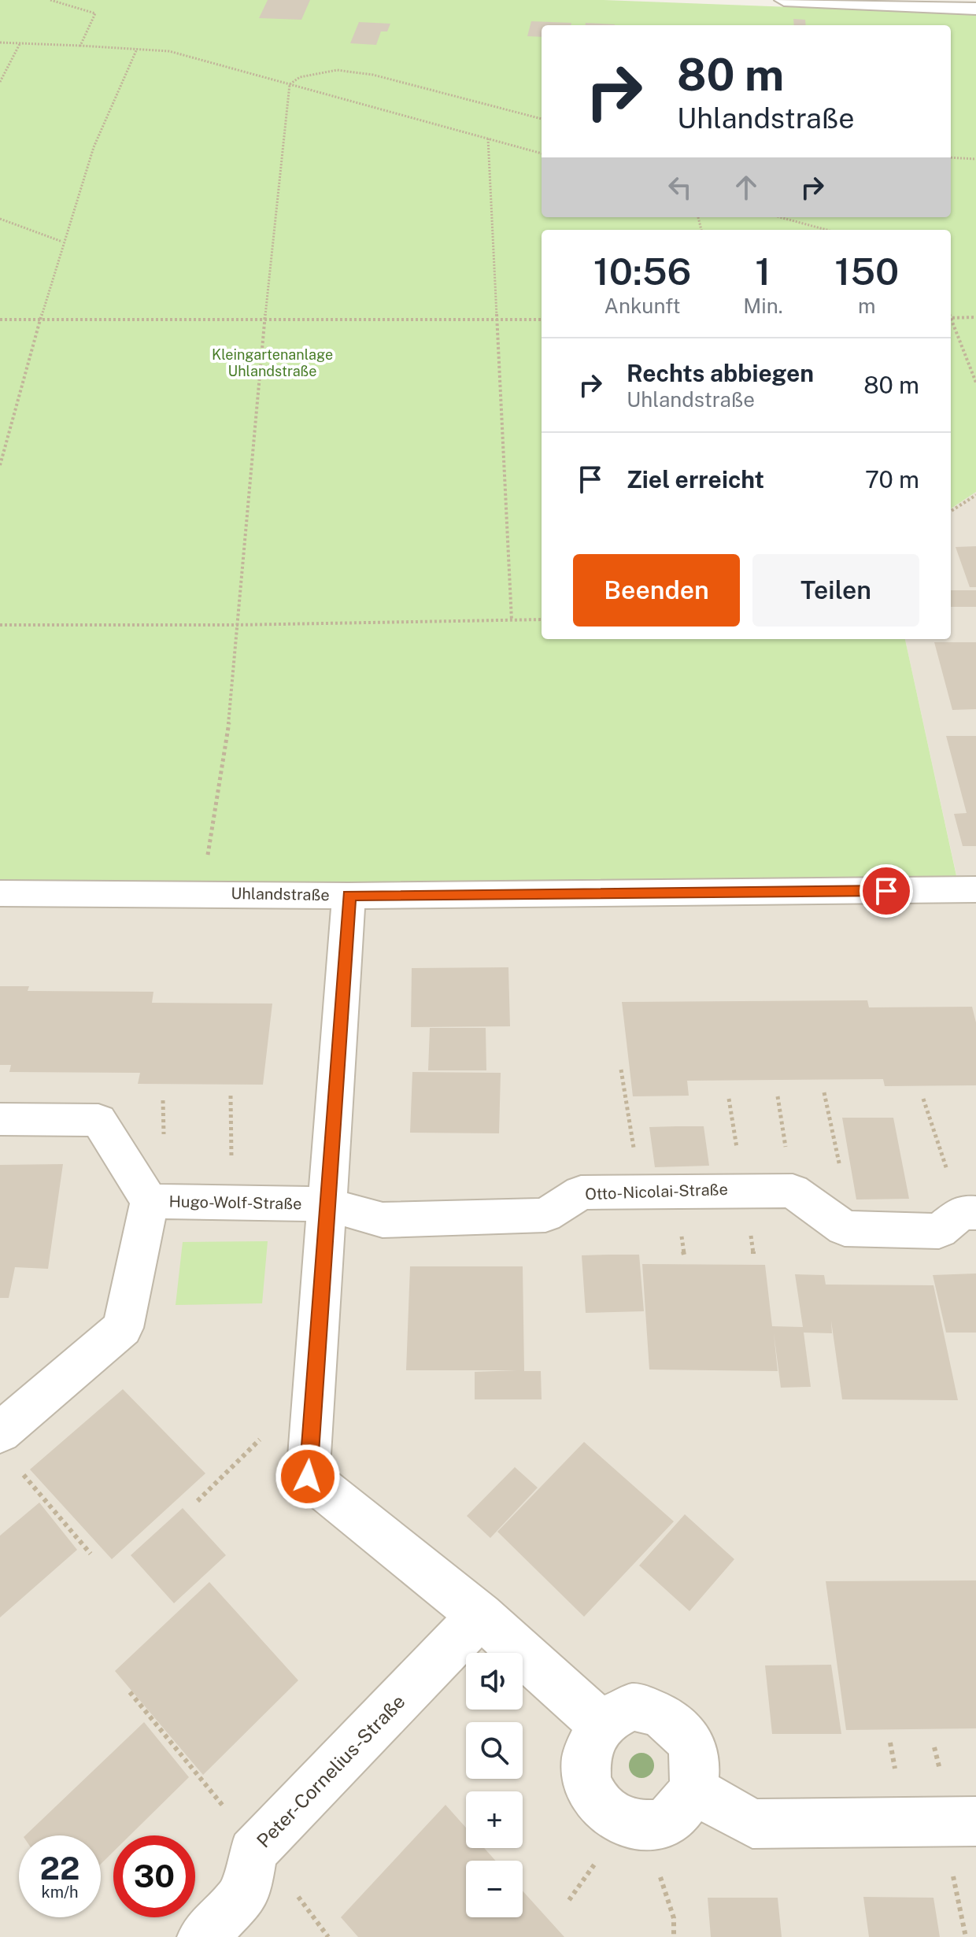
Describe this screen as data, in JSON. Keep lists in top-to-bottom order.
{
  "streets": {
    "street": [
      "Uhlandstraße",
      "Otto-Nicolai-Straße",
      "Hugo-Wolf-Straße",
      "Peter-Cornelius-Straße"
    ]
  },
  "crossings": [
    ["Otto-Nicolai-Straße", "Hugo-Wolf-Straße"]
  ],
  "parks": ["Kleingartenanlage Uhlandstraße"],
  "page": {
    "turn": ["80 m", "Uhlandstraße"],
    "eta": [
      "10:56",
      "Ankunft",
      "1",
      "Min.",
      "150",
      "m"
    ],
    "list": [
      {
        "name": "Rechts abbiegen",
        "note": "Uhlandstraße",
        "value": "80 m"
      },
      {
        "name": "Ziel erreicht",
        "value": "70 m"
      }
    ],
    "buttons": ["Beenden", "Teilen"],
    "map_buttons": ["+", "−"],
    "speed": "22 km/h",
    "limit": "30"
  }
}
